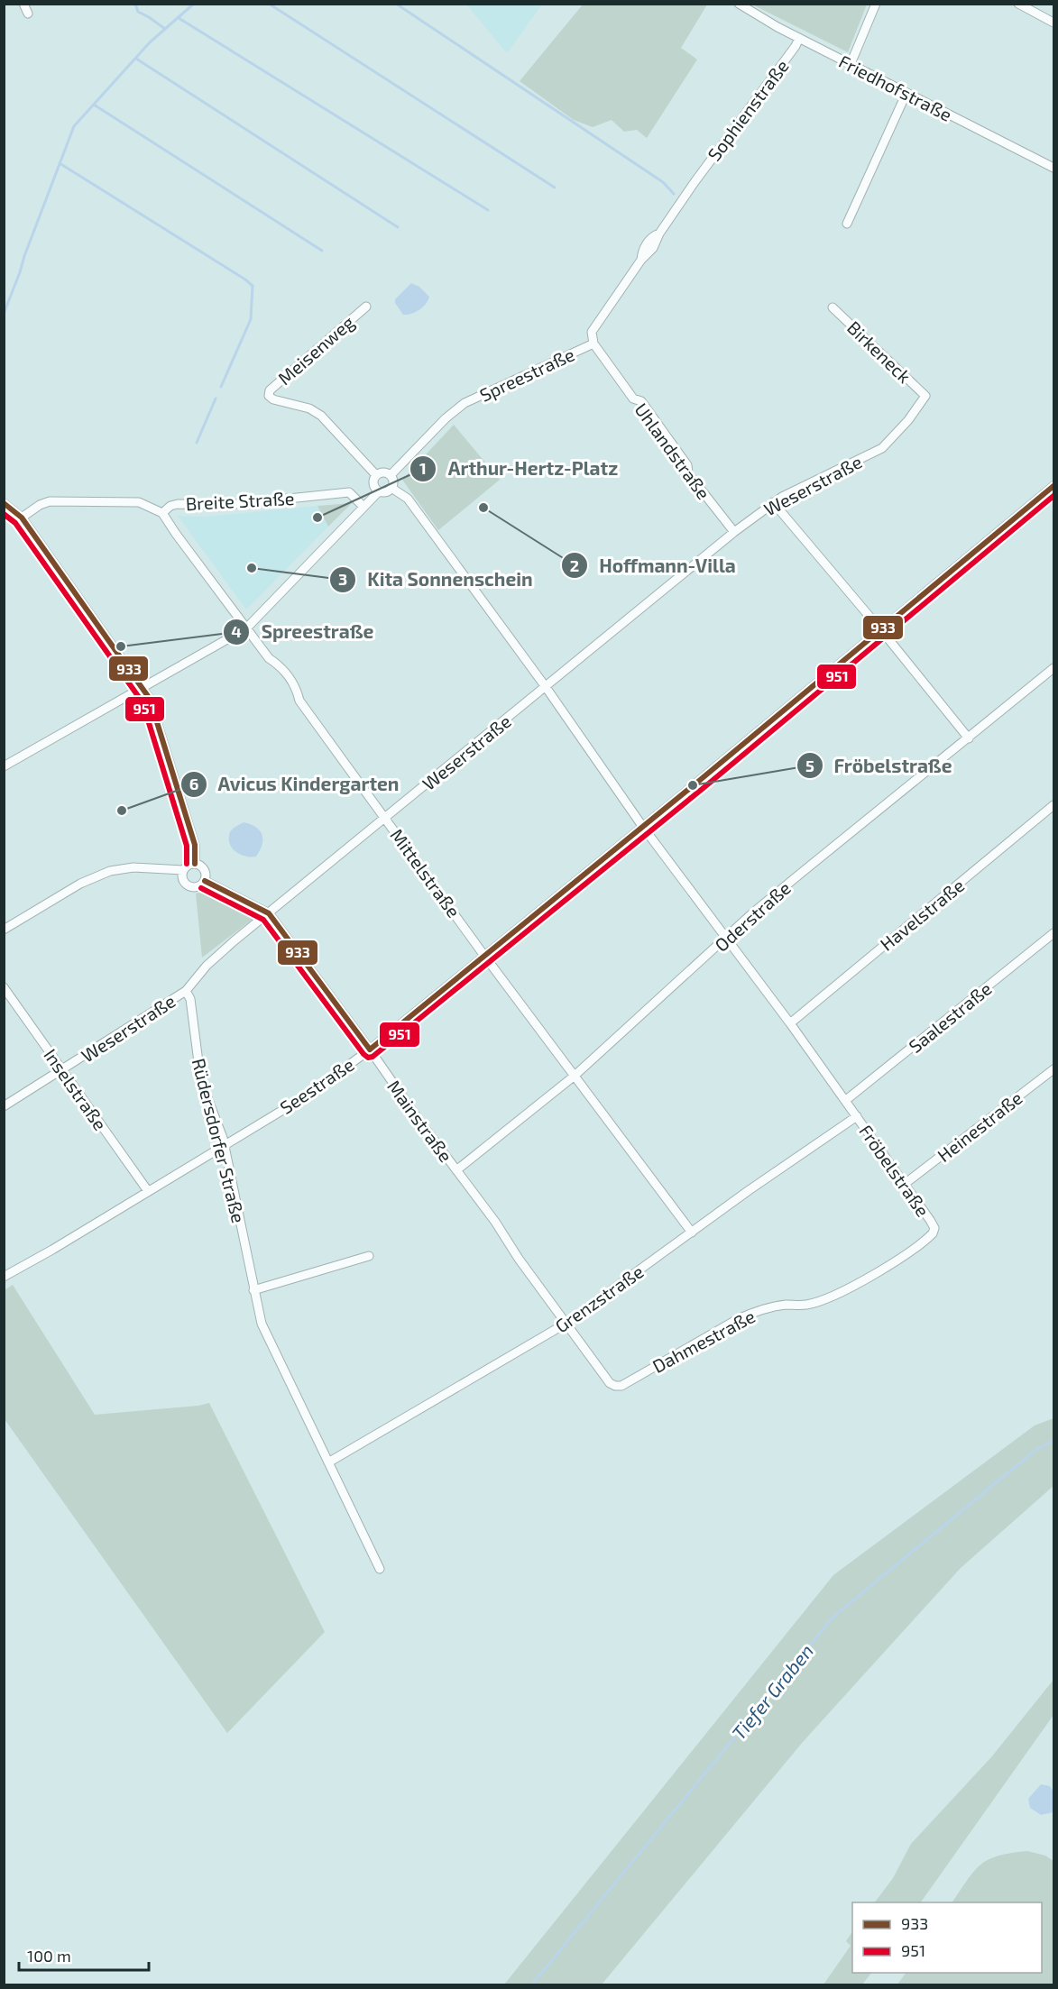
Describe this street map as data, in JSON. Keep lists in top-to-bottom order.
{
  "streets": {
    "street": [
      "Friedhofstraße",
      "Sophienstraße",
      "Meisenweg",
      "Birkeneck",
      "Spreestraße",
      "Uhlandstraße",
      "Weserstraße",
      "Breite Straße",
      "Mittelstraße",
      "Havelstraße",
      "Oderstraße",
      "Saalestraße",
      "Seestraße",
      "Inselstraße",
      "Mainstraße",
      "Heinestraße",
      "Rüdersdorfer Straße",
      "Fröbelstraße",
      "Grenzstraße",
      "Dahmestraße"
    ]
  },
  "crossings": [
    ["Friedhofstraße", "Sophienstraße"],
    ["Sophienstraße", "Spreestraße"],
    ["Meisenweg", "Spreestraße"],
    ["Meisenweg", "Fröbelstraße"],
    ["Birkeneck", "Weserstraße"],
    ["Spreestraße", "Uhlandstraße"],
    ["Spreestraße", "Fröbelstraße"],
    ["Uhlandstraße", "Weserstraße"],
    ["Weserstraße", "Mittelstraße"],
    ["Weserstraße", "Inselstraße"],
    ["Weserstraße", "Mainstraße"],
    ["Weserstraße", "Rüdersdorfer Straße"],
    ["Weserstraße", "Fröbelstraße"],
    ["Breite Straße", "Mittelstraße"],
    ["Mittelstraße", "Oderstraße"],
    ["Mittelstraße", "Seestraße"],
    ["Mittelstraße", "Grenzstraße"],
    ["Havelstraße", "Fröbelstraße"],
    ["Oderstraße", "Mainstraße"],
    ["Oderstraße", "Fröbelstraße"],
    ["Saalestraße", "Fröbelstraße"],
    ["Seestraße", "Inselstraße"],
    ["Seestraße", "Mainstraße"],
    ["Seestraße", "Rüdersdorfer Straße"],
    ["Seestraße", "Fröbelstraße"],
    ["Mainstraße", "Grenzstraße"],
    ["Mainstraße", "Dahmestraße"],
    ["Heinestraße", "Fröbelstraße"],
    ["Rüdersdorfer Straße", "Grenzstraße"],
    ["Fröbelstraße", "Grenzstraße"],
    ["Fröbelstraße", "Dahmestraße"]
  ],
  "water": ["Tiefer Graben"],
  "places": [
    "Hoffmann-Villa",
    "Arthur-Hertz-Platz",
    "Kita Sonnenschein",
    "Spreestraße",
    "Fröbelstraße",
    "Avicus Kindergarten"
  ],
  "lines": ["transit line 933", "transit line 951"],
  "legend": ["933", "951"],
  "scale_bar": "100 m"
}
